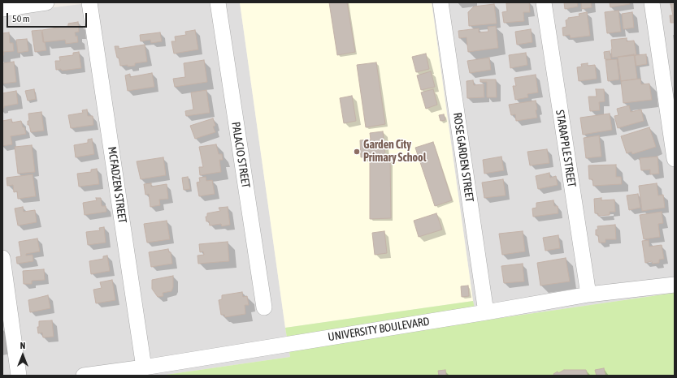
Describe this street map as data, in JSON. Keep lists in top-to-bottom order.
{
  "streets": {
    "street": [
      "STARAPPLE STREET",
      "PALACIO STREET",
      "ROSE GARDEN STREET",
      "MCFADZEN STREET",
      "UNIVERSITY BOULEVARD"
    ]
  },
  "crossings": [
    ["STARAPPLE STREET", "UNIVERSITY BOULEVARD"],
    ["ROSE GARDEN STREET", "UNIVERSITY BOULEVARD"],
    ["MCFADZEN STREET", "UNIVERSITY BOULEVARD"]
  ],
  "places": ["Garden City Primary School"],
  "scale_bar": "50 m",
  "north": "top"
}
